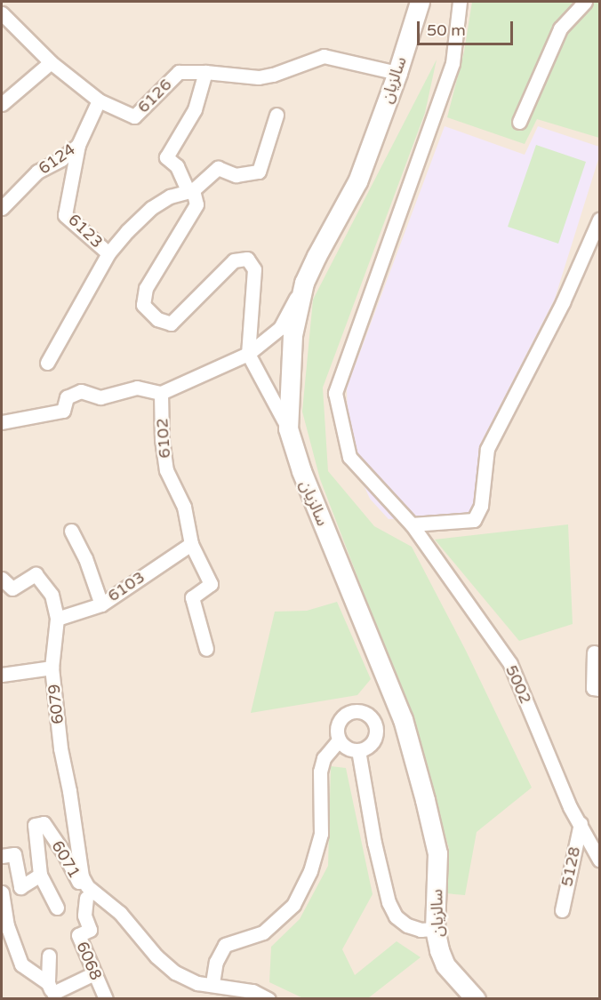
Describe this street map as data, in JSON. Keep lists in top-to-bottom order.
{
  "streets": {
    "street": [
      "سالزيان",
      "6126",
      "6124",
      "6123",
      "6102",
      "6103",
      "5002",
      "6079",
      "6071",
      "5128",
      "6068"
    ]
  },
  "crossings": [
    ["سالزيان", "6126"],
    ["6126", "6124"],
    ["6124", "6123"],
    ["6102", "6103"],
    ["5002", "5128"],
    ["6079", "6071"],
    ["6079", "6068"],
    ["6071", "6068"]
  ],
  "scale_bar": "50 m"
}
